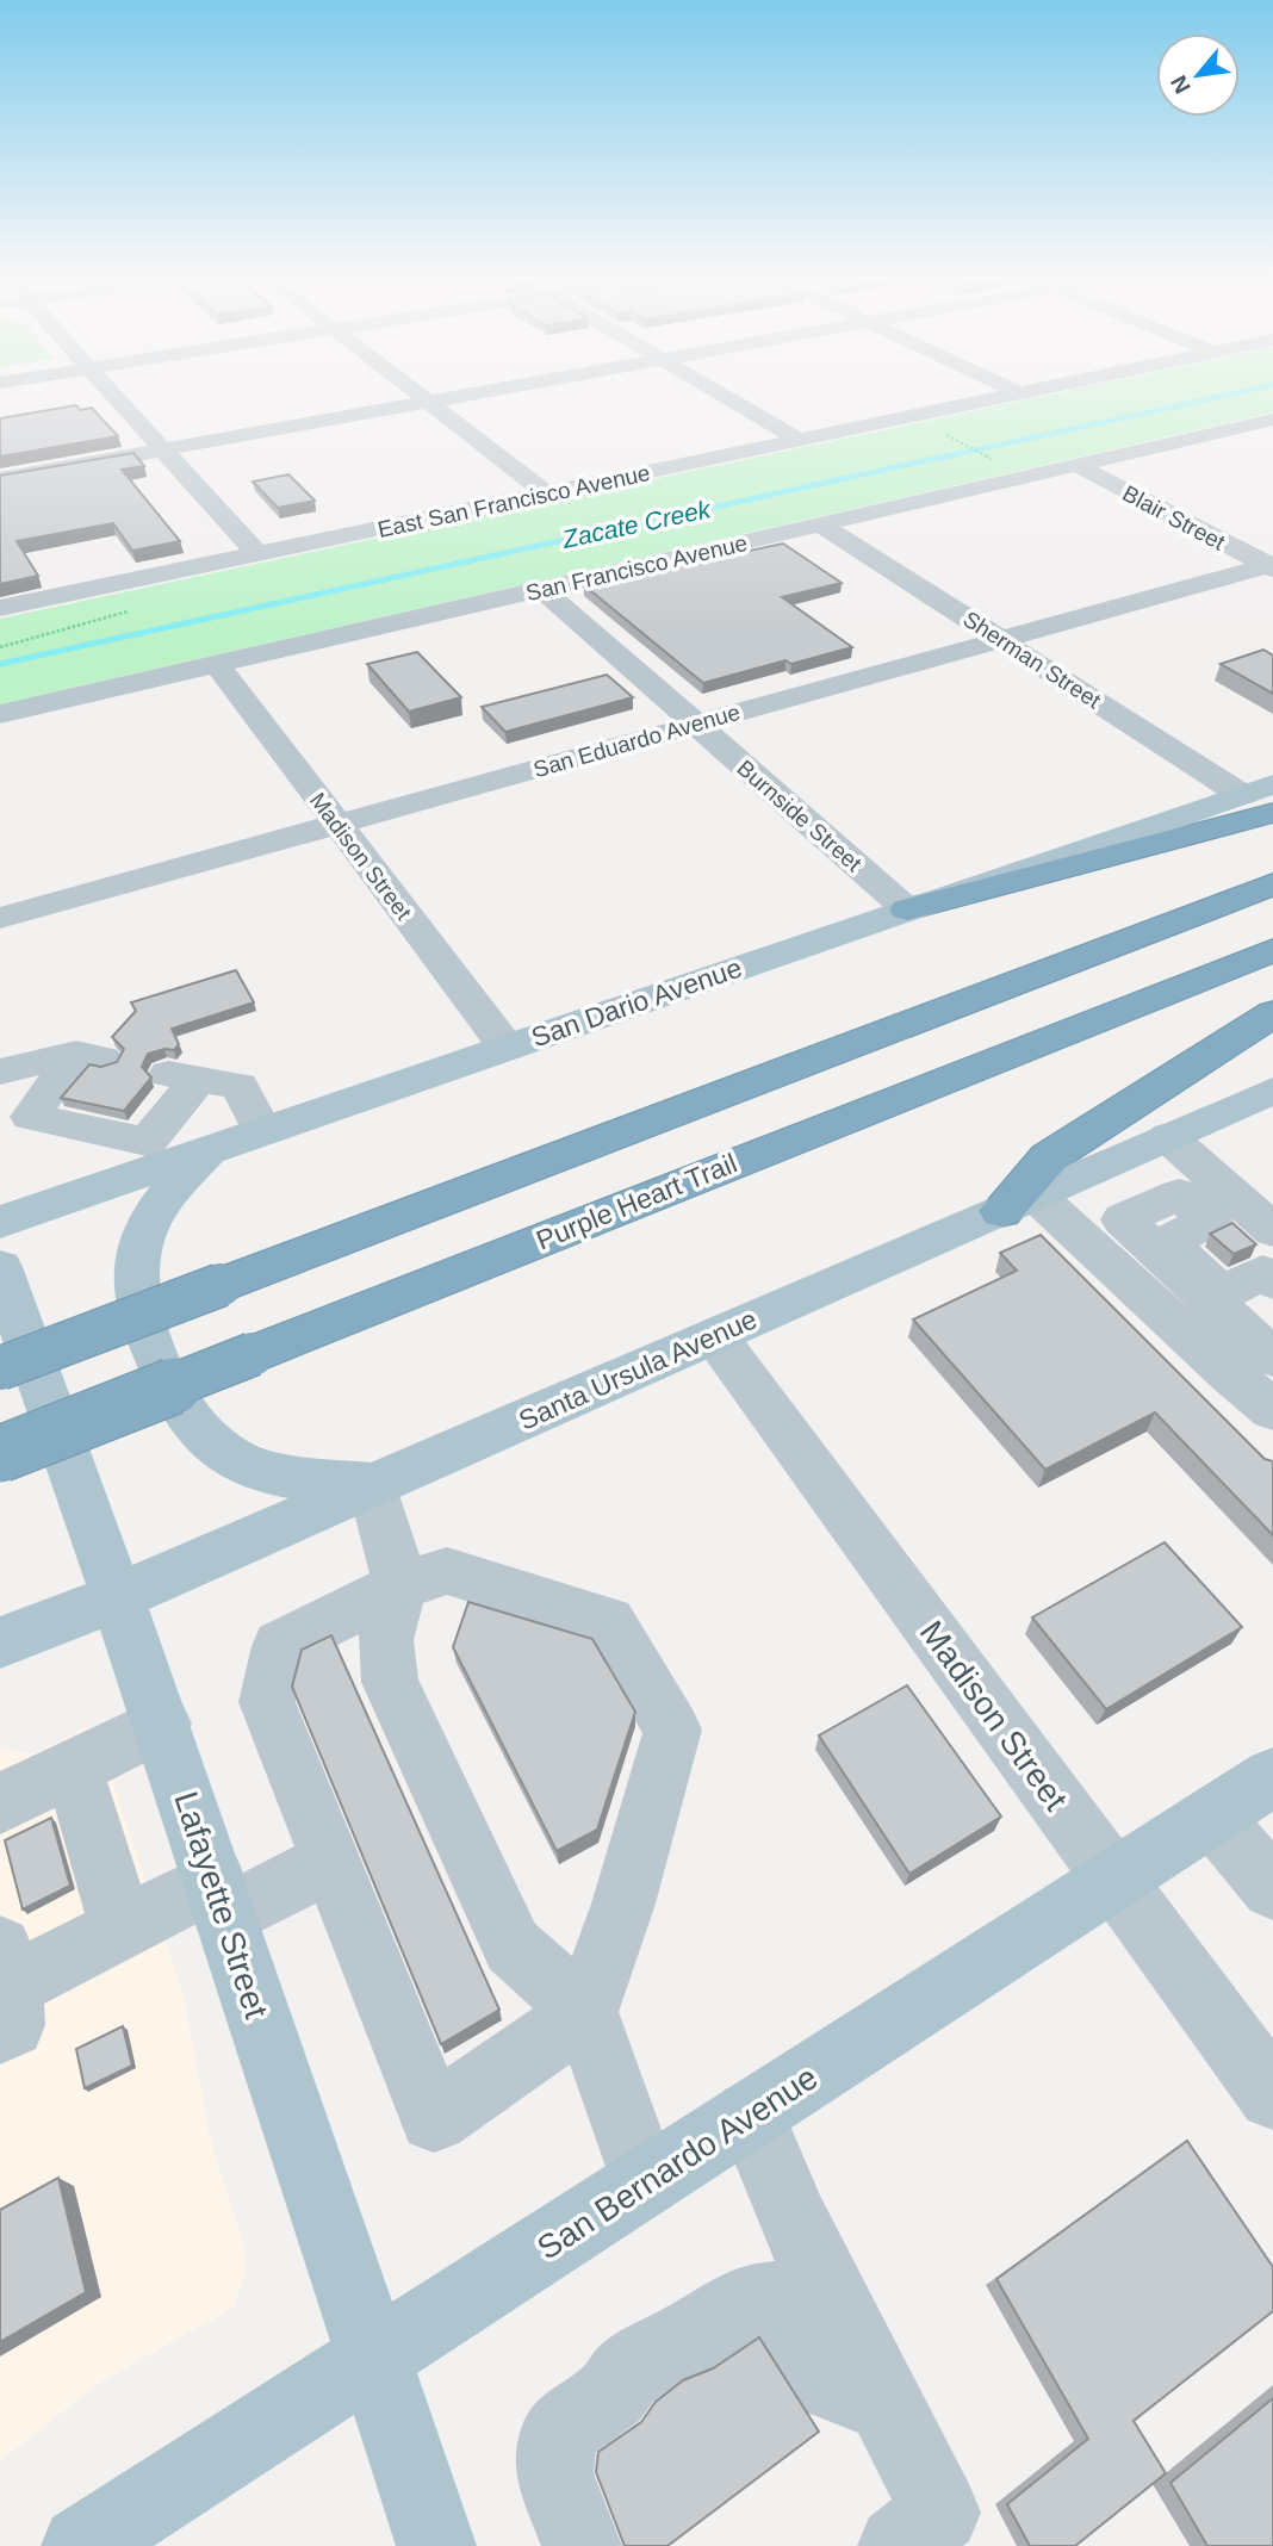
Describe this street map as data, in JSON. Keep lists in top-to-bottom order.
{
  "streets": {
    "highway": ["Purple Heart Trail"],
    "main road": [
      "San Dario Avenue",
      "Santa Ursula Avenue",
      "Lafayette Street",
      "San Bernardo Avenue"
    ],
    "street": [
      "East San Francisco Avenue",
      "Blair Street",
      "San Francisco Avenue",
      "Sherman Street",
      "San Eduardo Avenue",
      "Burnside Street",
      "Madison Street"
    ]
  },
  "crossings": [
    ["Blair Street", "San Francisco Avenue"],
    ["Blair Street", "San Eduardo Avenue"],
    ["San Francisco Avenue", "Sherman Street"],
    ["San Francisco Avenue", "Burnside Street"],
    ["San Francisco Avenue", "Madison Street"],
    ["Sherman Street", "San Eduardo Avenue"],
    ["Sherman Street", "San Dario Avenue"],
    ["San Eduardo Avenue", "Burnside Street"],
    ["San Eduardo Avenue", "Madison Street"],
    ["Burnside Street", "San Dario Avenue"],
    ["Madison Street", "San Dario Avenue"],
    ["Madison Street", "Santa Ursula Avenue"],
    ["Madison Street", "San Bernardo Avenue"],
    ["Santa Ursula Avenue", "Lafayette Street"],
    ["Lafayette Street", "San Bernardo Avenue"]
  ],
  "water": ["Zacate Creek"],
  "north": "bottom left"
}
